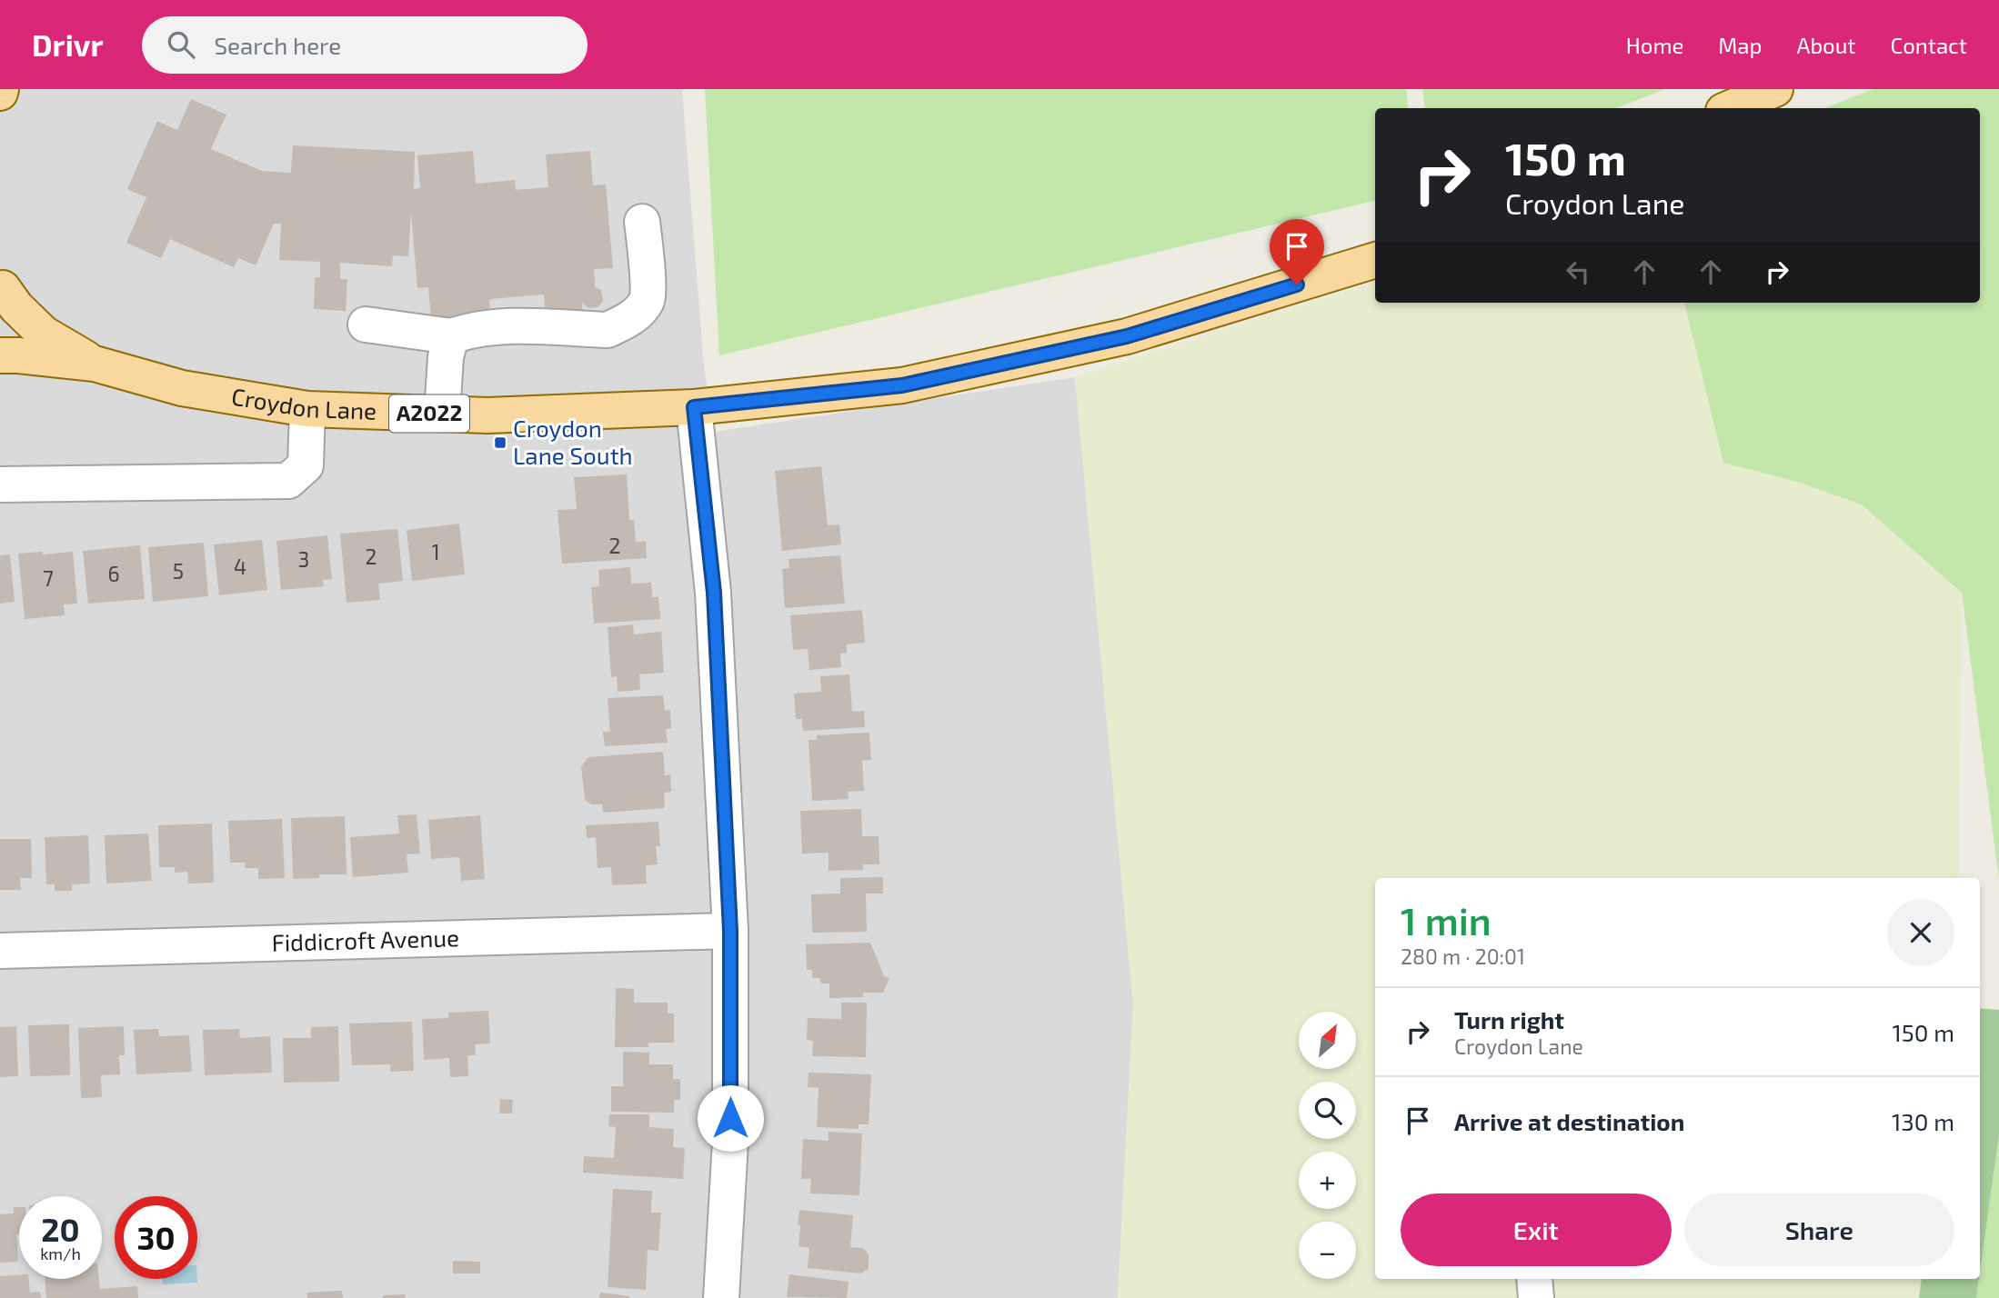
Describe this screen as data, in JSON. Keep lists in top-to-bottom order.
{
  "streets": {
    "main road": ["Croydon Lane", "A2022"],
    "street": ["Fiddicroft Avenue"]
  },
  "places": {
    "transit": ["Croydon Lane South"]
  },
  "house_numbers": [
    "2",
    "1",
    "2",
    "3",
    "4",
    "5",
    "6",
    "7"
  ],
  "north": "top right",
  "page": {
    "header": "Drivr",
    "search": "Search here",
    "nav": [
      "Home",
      "Map",
      "About",
      "Contact"
    ],
    "turn": ["150 m", "Croydon Lane"],
    "heading": ["1 min", "280 m · 20:01"],
    "list": [
      {
        "name": "Turn right",
        "note": "Croydon Lane",
        "value": "150 m"
      },
      {
        "name": "Arrive at destination",
        "value": "130 m"
      }
    ],
    "map_buttons": ["+", "−"],
    "buttons": ["Exit", "Share"],
    "speed": "20 km/h",
    "limit": "30"
  }
}
